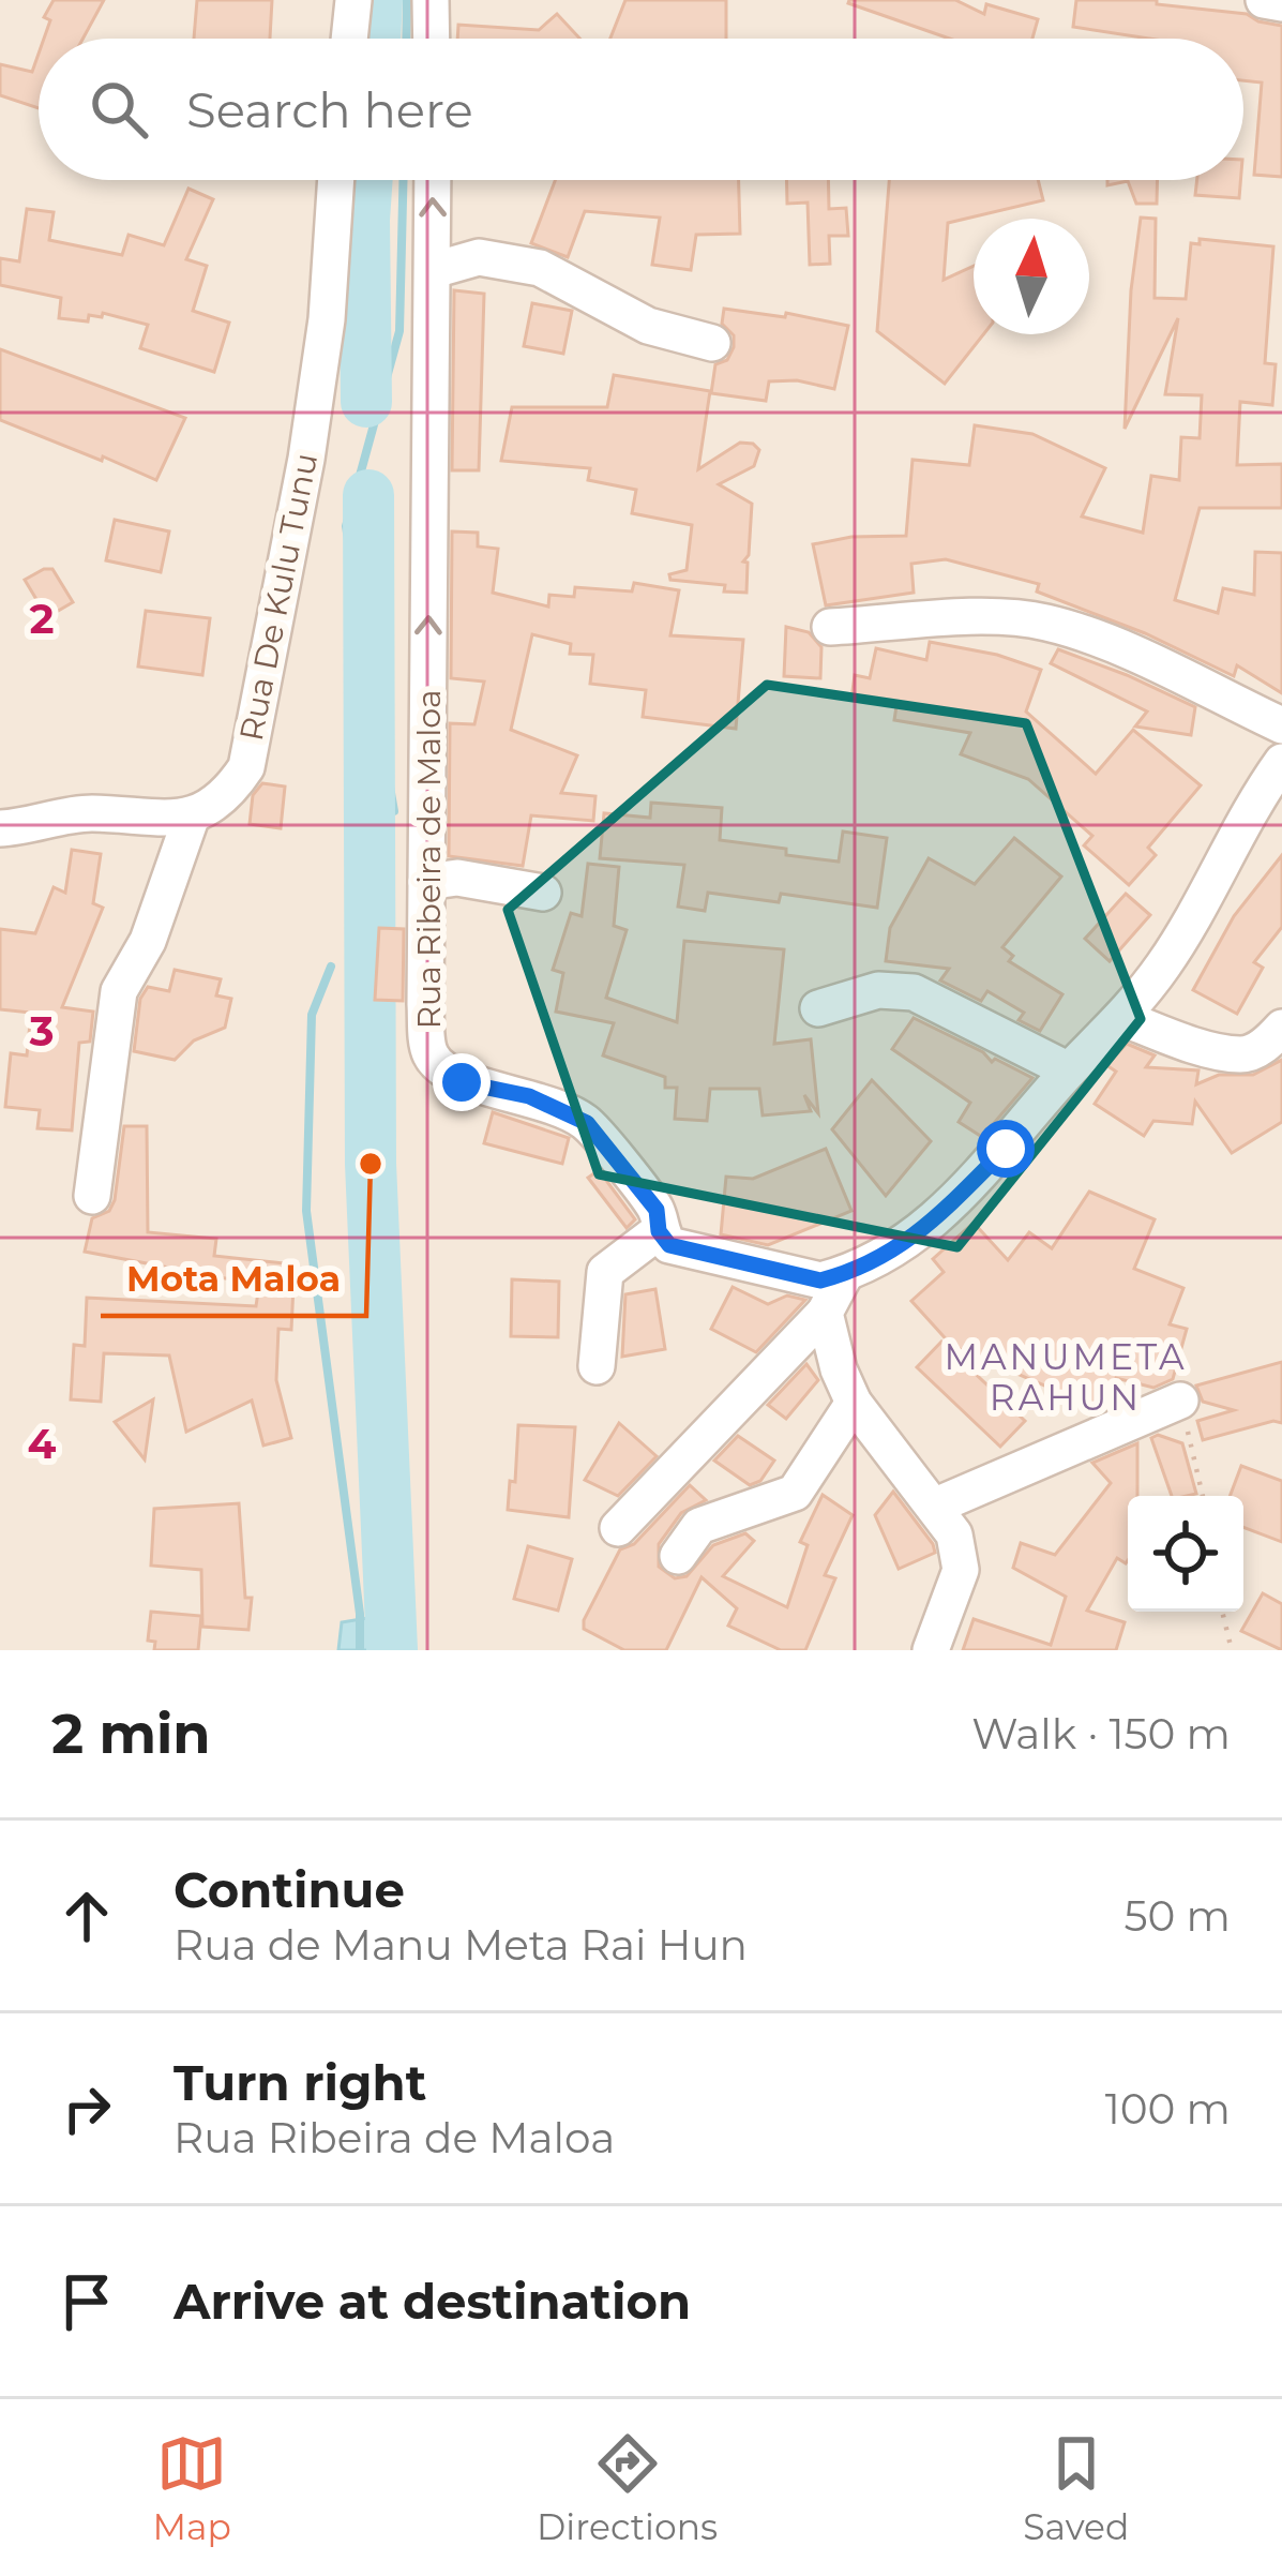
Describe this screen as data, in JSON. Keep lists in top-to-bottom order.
{
  "streets": {
    "street": ["Rua De Kulu Tunu", "Rua Ribeira de Maloa"]
  },
  "one_way": ["Rua Ribeira de Maloa"],
  "districts": ["MANUMETA RAHUN"],
  "places": ["Mota Maloa"],
  "north": "top",
  "page": {
    "search": "Search here",
    "heading": ["2 min", "Walk · 150 m"],
    "list": [
      ["Continue", "Rua de Manu Meta Rai Hun", "50 m"],
      ["Turn right", "Rua Ribeira de Maloa", "100 m"],
      "Arrive at destination"
    ],
    "nav": ["Map", "Directions", "Saved"]
  },
  "grid": {
    "rows": ["2", "3", "4"]
  }
}
